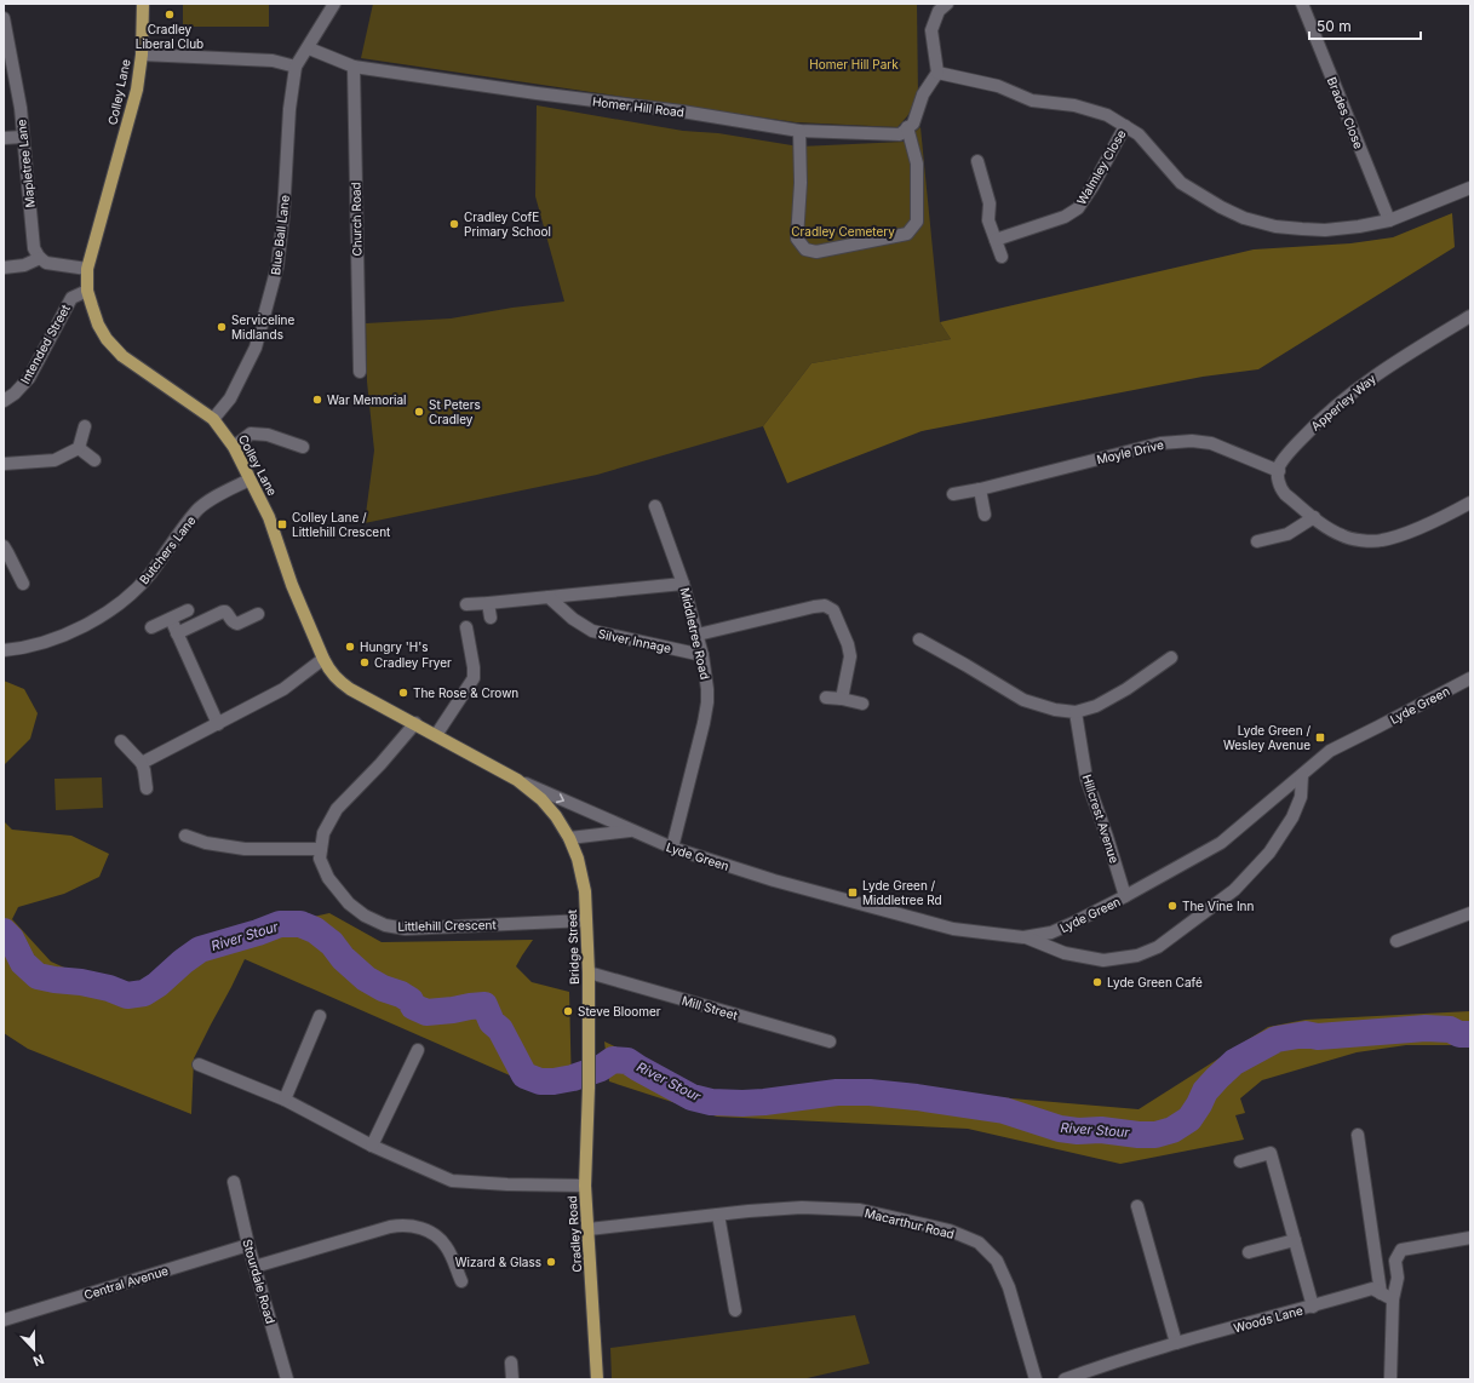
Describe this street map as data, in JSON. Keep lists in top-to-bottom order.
{
  "streets": {
    "main road": ["Colley Lane", "Bridge Street", "Cradley Road"],
    "street": [
      "Homer Hill Road",
      "Brades Close",
      "Mapletree Lane",
      "Walmley Close",
      "Church Road",
      "Blue Ball Lane",
      "Intended Street",
      "Apperley Way",
      "Moyle Drive",
      "Butchers Lane",
      "Middletree Road",
      "Silver Innage",
      "Lyde Green",
      "Hillcrest Avenue",
      "Littlehill Crescent",
      "Mill Street",
      "Macarthur Road",
      "Stourdale Road",
      "Central Avenue",
      "Woods Lane"
    ]
  },
  "crossings": [
    ["Colley Lane", "Blue Ball Lane"],
    ["Colley Lane", "Intended Street"],
    ["Colley Lane", "Butchers Lane"],
    ["Colley Lane", "Lyde Green"],
    ["Colley Lane", "Littlehill Crescent"],
    ["Colley Lane", "Bridge Street"],
    ["Homer Hill Road", "Church Road"],
    ["Apperley Way", "Moyle Drive"],
    ["Middletree Road", "Silver Innage"],
    ["Middletree Road", "Lyde Green"],
    ["Lyde Green", "Hillcrest Avenue"],
    ["Lyde Green", "Bridge Street"],
    ["Littlehill Crescent", "Bridge Street"],
    ["Bridge Street", "Mill Street"],
    ["Bridge Street", "Cradley Road"],
    ["Macarthur Road", "Cradley Road"],
    ["Stourdale Road", "Central Avenue"]
  ],
  "water": ["River Stour"],
  "parks": ["Homer Hill Park", "Cradley Cemetery"],
  "places": {
    "other": [
      "Cradley Liberal Club",
      "Cradley CofE Primary School",
      "Serviceline Midlands",
      "War Memorial",
      "St Peters Cradley",
      "Hungry 'H's",
      "Cradley Fryer",
      "The Rose & Crown",
      "The Vine Inn",
      "Lyde Green Café",
      "Steve Bloomer",
      "Wizard & Glass"
    ],
    "transit": ["Colley Lane / Littlehill Crescent", "Lyde Green / Wesley Avenue", "Lyde Green / Middletree Rd"]
  },
  "scale_bar": "50 m",
  "north": "bottom"
}
